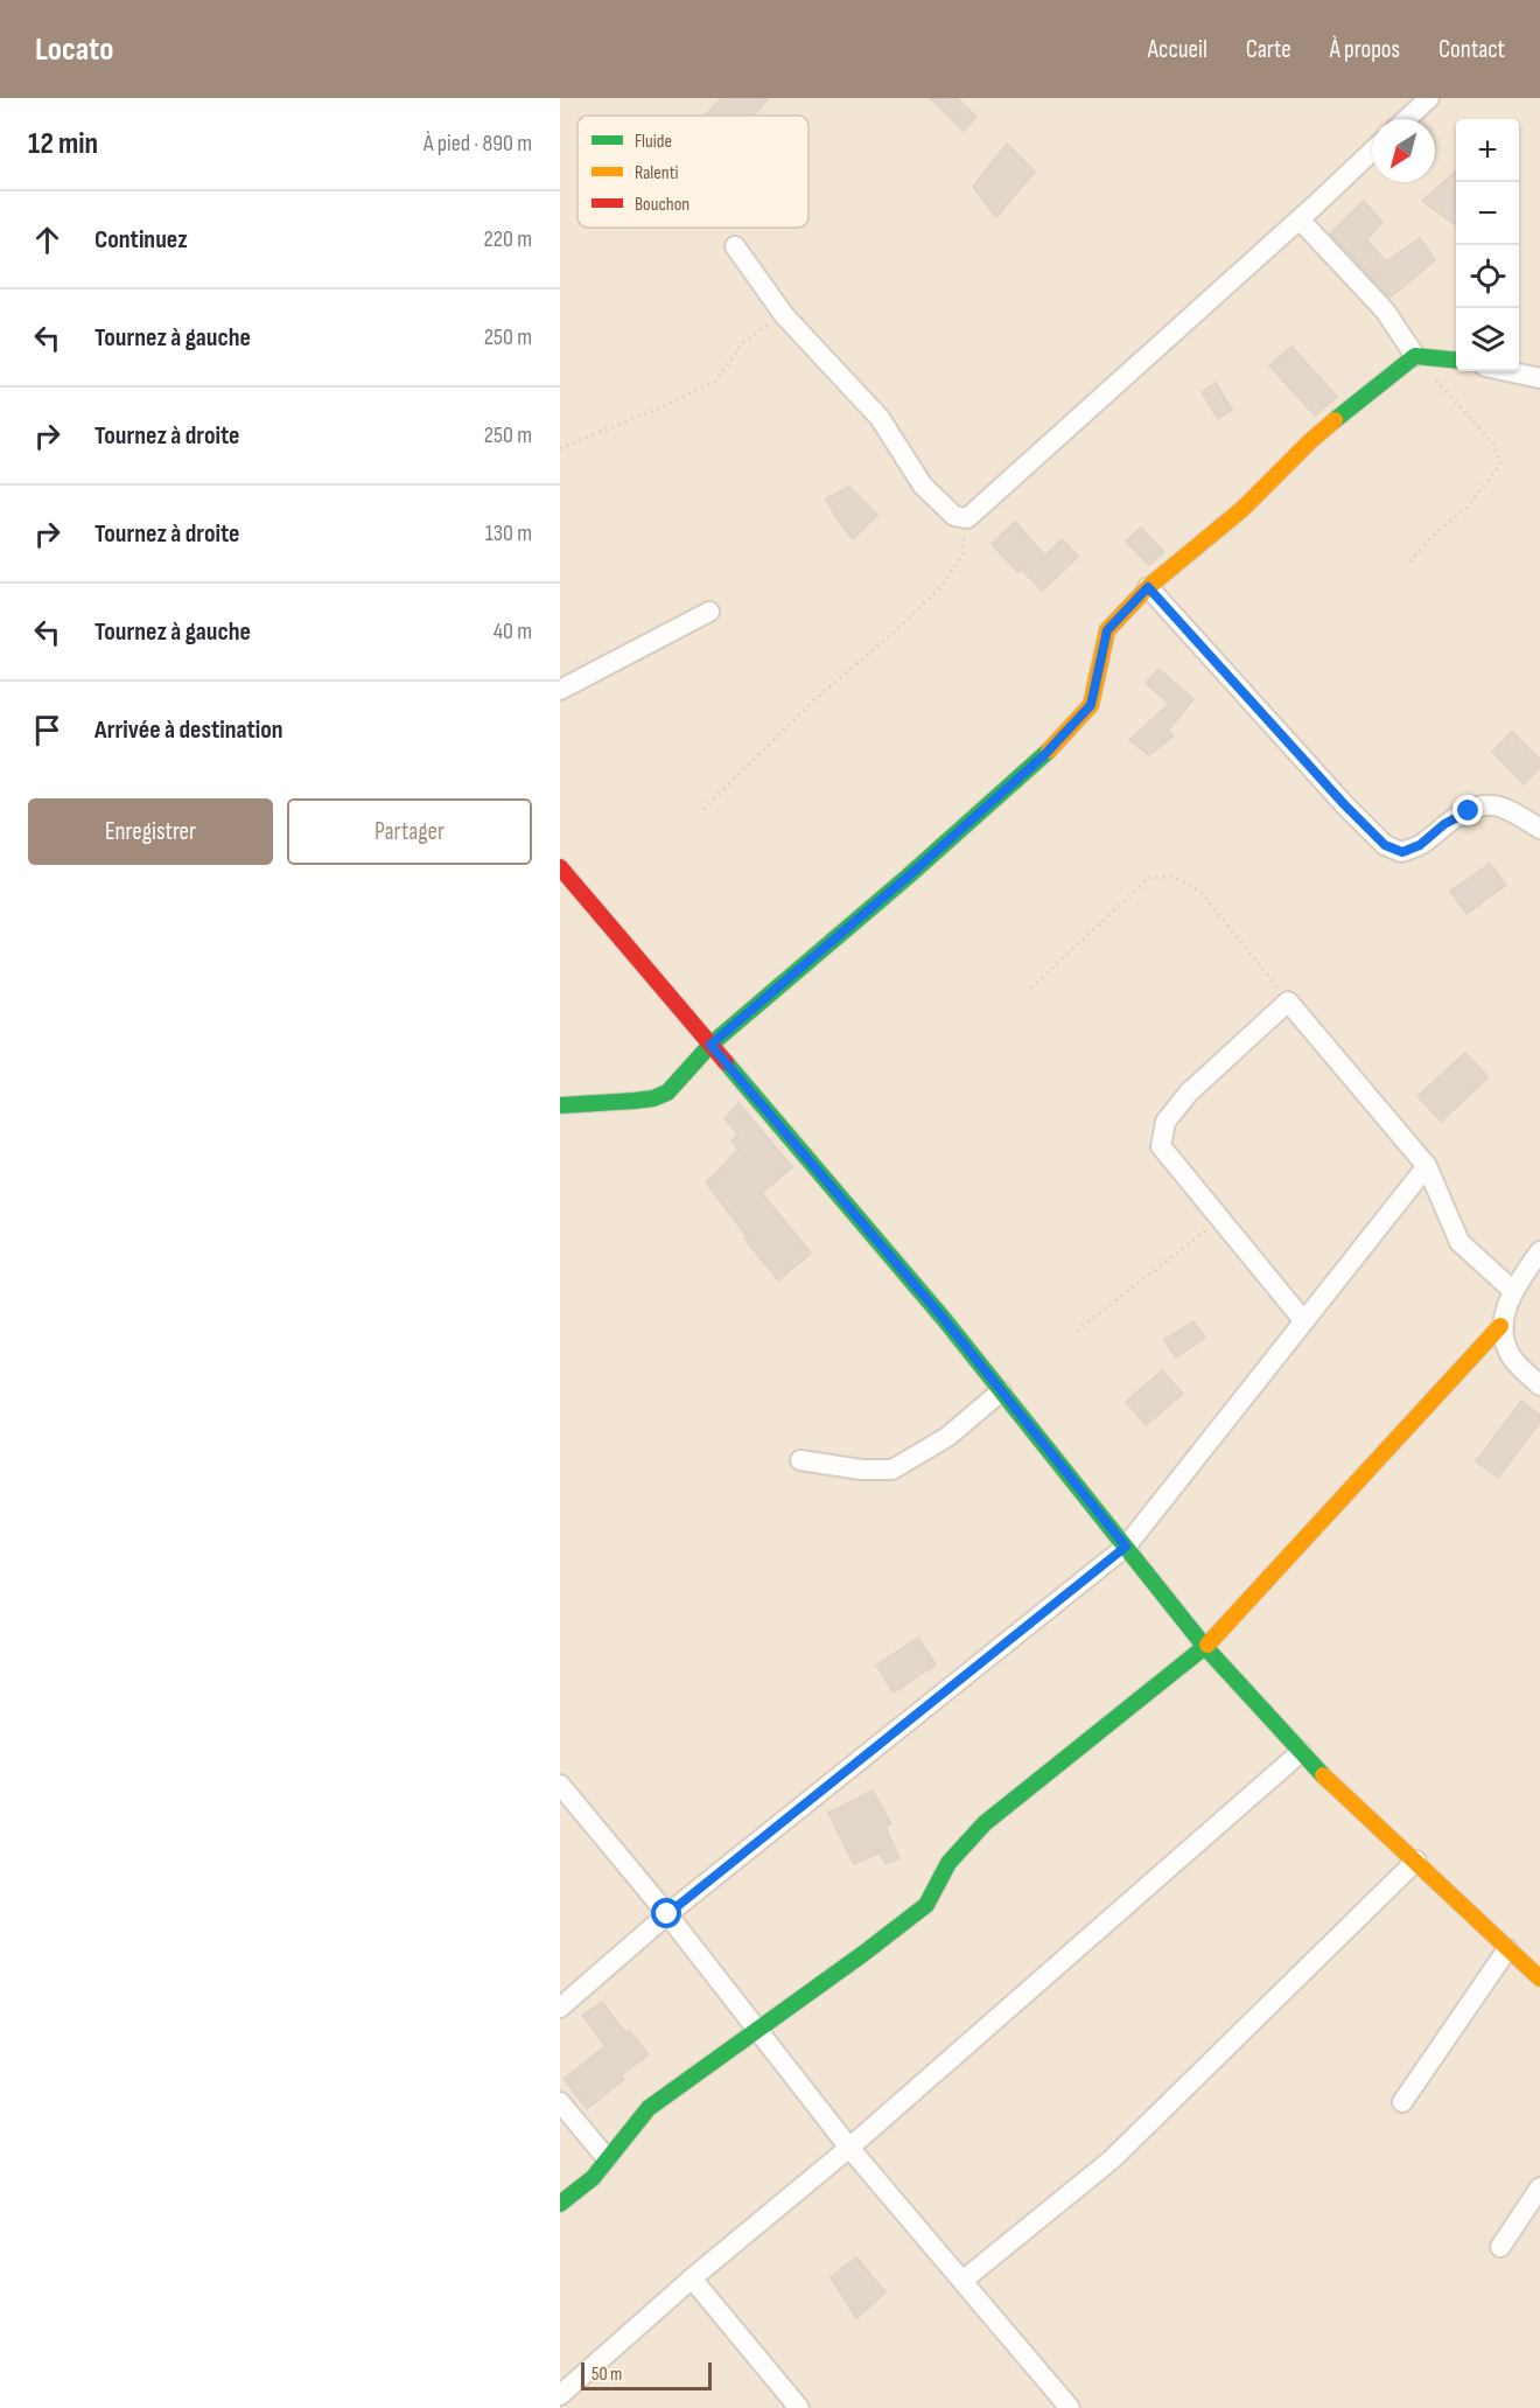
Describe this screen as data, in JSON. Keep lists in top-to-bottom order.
{
  "legend": ["Fluide", "Ralenti", "Bouchon"],
  "scale_bar": "50 m",
  "north": "bottom left",
  "page": {
    "header": "Locato",
    "nav": [
      "Accueil",
      "Carte",
      "À propos",
      "Contact"
    ],
    "heading": ["12 min", "À pied · 890 m"],
    "map_buttons": ["+", "−"],
    "list": [
      ["Continuez", "220 m"],
      ["Tournez à gauche", "250 m"],
      ["Tournez à droite", "250 m"],
      ["Tournez à droite", "130 m"],
      ["Tournez à gauche", "40 m"],
      "Arrivée à destination"
    ],
    "buttons": ["Enregistrer", "Partager"],
    "scale": "50 m"
  }
}
